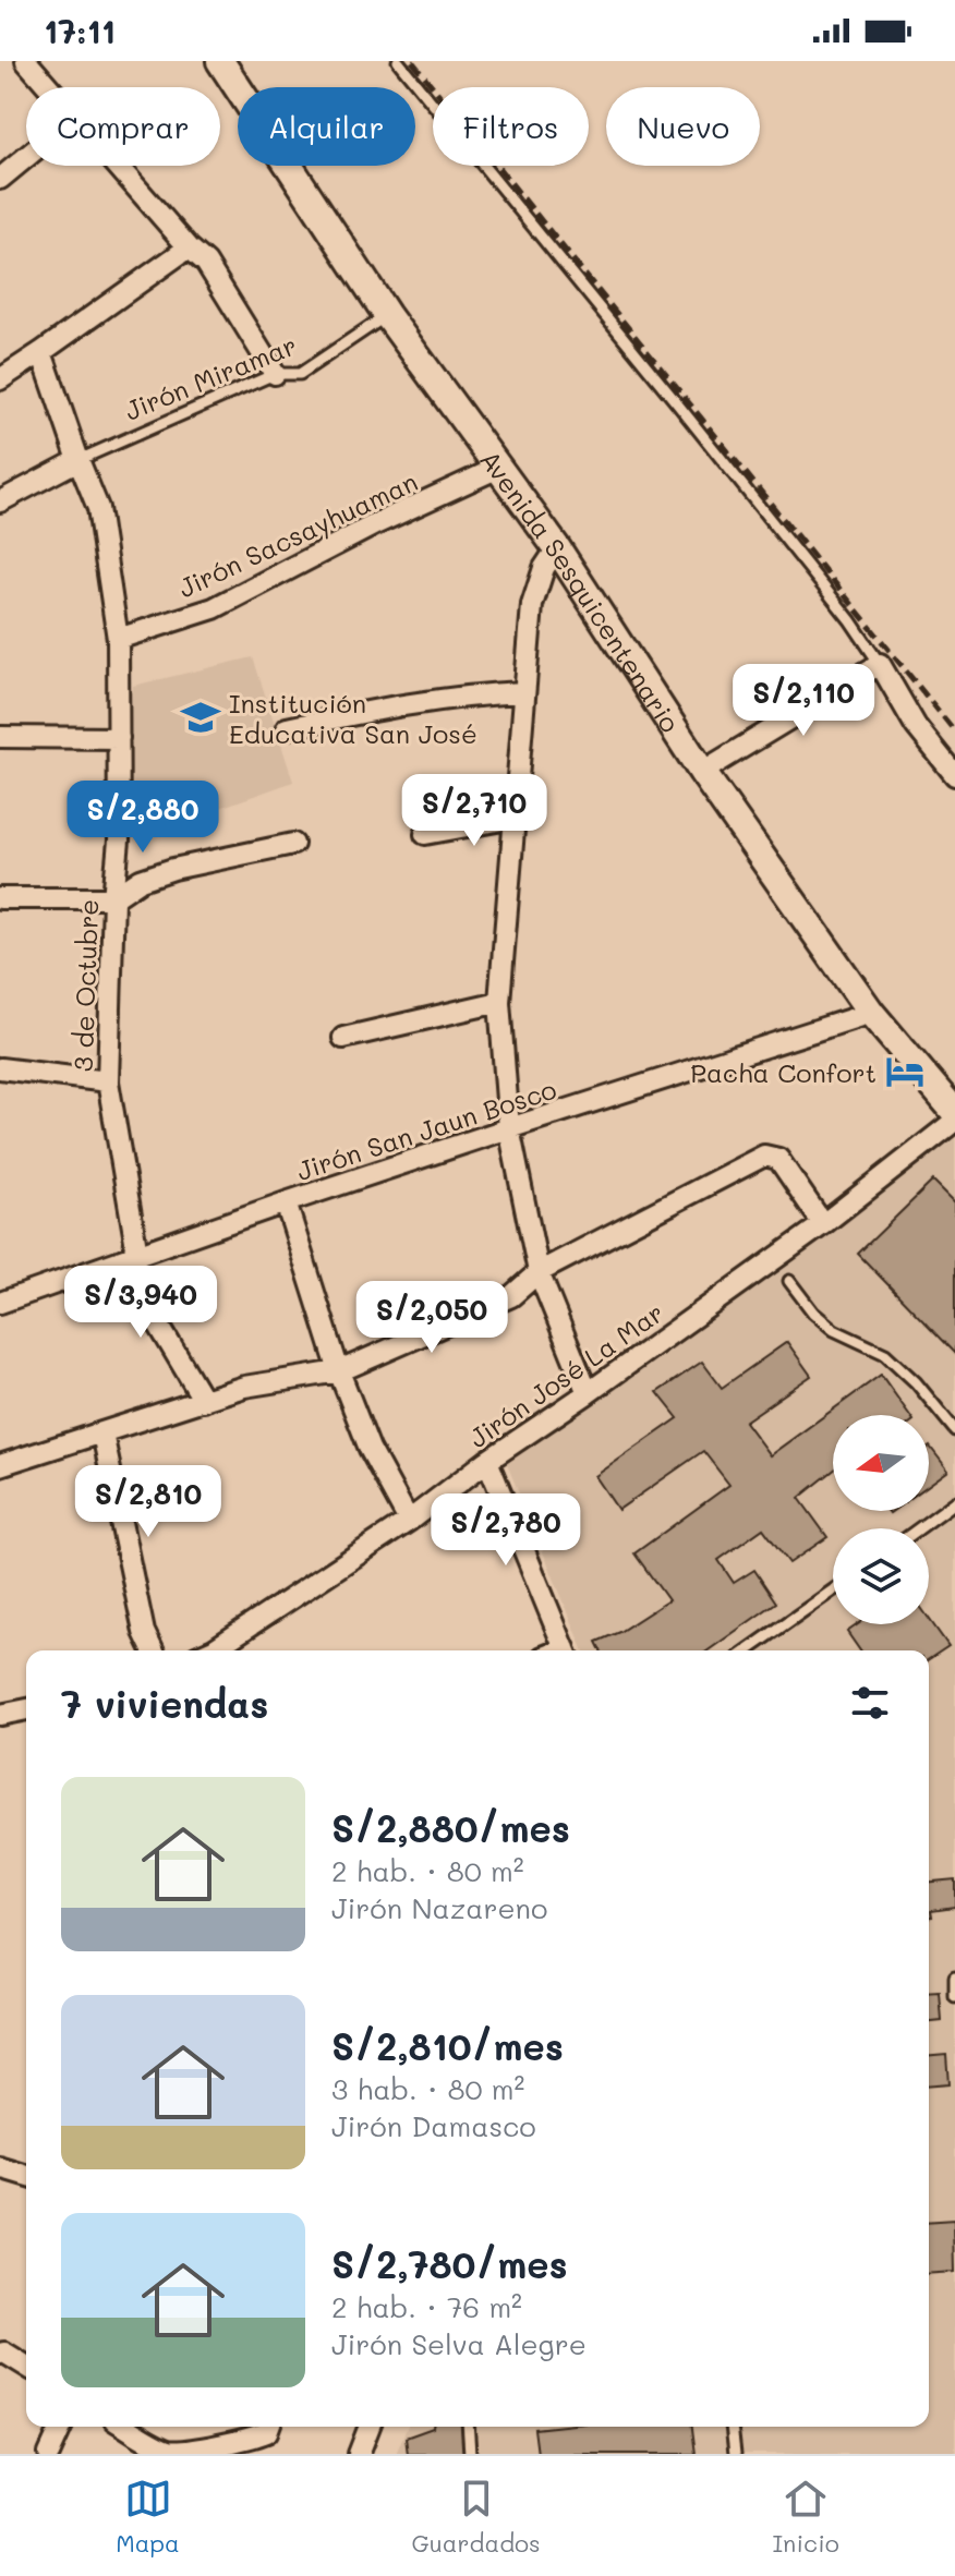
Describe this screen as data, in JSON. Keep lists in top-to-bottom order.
{
  "streets": {
    "street": [
      "Jirón Miramar",
      "Jirón Sacsayhuaman",
      "Avenida Sesquicentenario",
      "3 de Octubre",
      "Jirón San Jaun Bosco",
      "Jirón José La Mar"
    ]
  },
  "crossings": [
    ["Jirón Miramar", "Avenida Sesquicentenario"],
    ["Jirón Miramar", "3 de Octubre"],
    ["Jirón Sacsayhuaman", "Avenida Sesquicentenario"],
    ["Jirón Sacsayhuaman", "3 de Octubre"],
    ["Avenida Sesquicentenario", "Jirón San Jaun Bosco"],
    ["3 de Octubre", "Jirón San Jaun Bosco"]
  ],
  "places": {
    "school or university": ["Institución Educativa San José"],
    "hotel": ["Pacha Confort"]
  },
  "north": "left",
  "page": {
    "status": "17:11",
    "chip": [
      "Comprar",
      "Alquilar",
      "Filtros",
      "Nuevo"
    ],
    "price": [
      "S/2,110",
      "S/2,710",
      "S/2,880",
      "S/3,940",
      "S/2,050",
      "S/2,810",
      "S/2,780"
    ],
    "heading": "7 viviendas",
    "list": [
      {
        "name": "S/2,880/mes",
        "note": "2 hab. · 80 m² · Jirón Nazareno"
      },
      {
        "name": "S/2,810/mes",
        "note": "3 hab. · 80 m² · Jirón Damasco"
      },
      {
        "name": "S/2,780/mes",
        "note": "2 hab. · 76 m² · Jirón Selva Alegre"
      }
    ],
    "tabs": ["Mapa", "Guardados", "Inicio"]
  }
}
